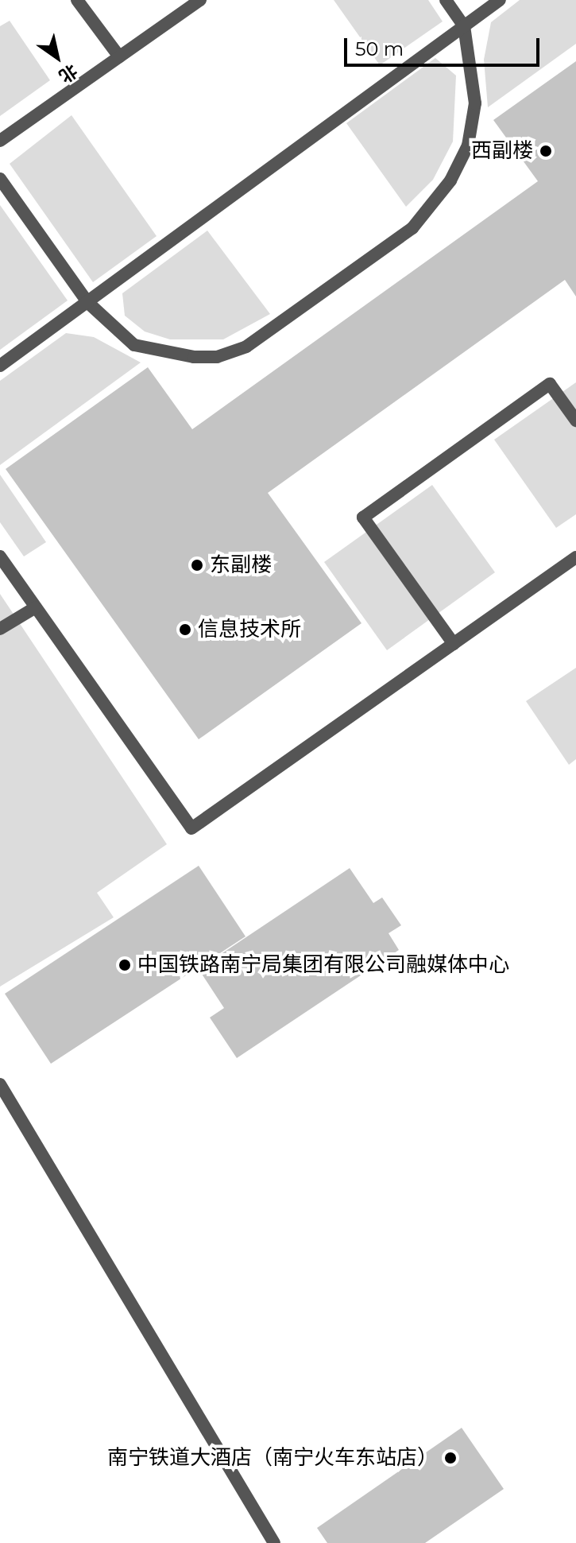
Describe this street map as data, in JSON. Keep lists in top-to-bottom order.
{
  "places": [
    "西副楼",
    "东副楼",
    "信息技术所",
    "中国铁路南宁局集团有限公司融媒体中心",
    "南宁铁道大酒店（南宁火车东站店）"
  ],
  "scale_bar": "50 m",
  "north": "bottom right"
}
